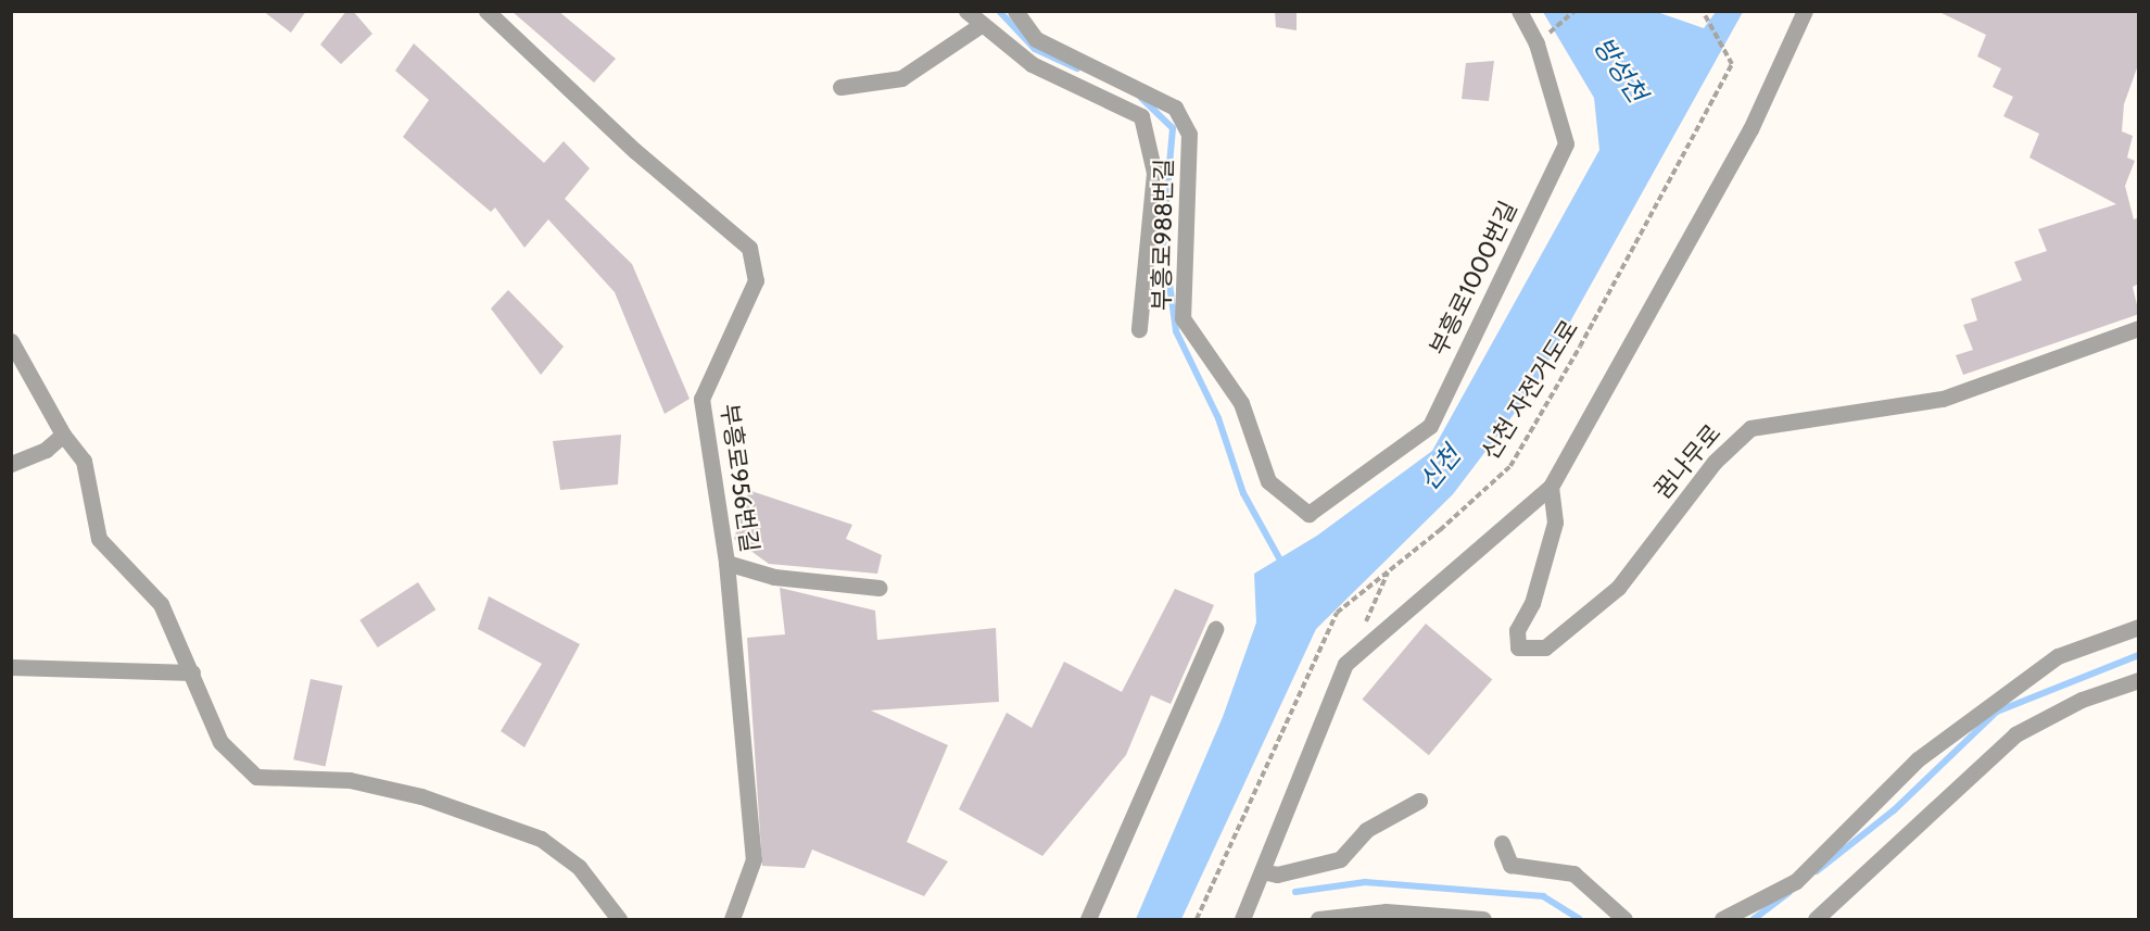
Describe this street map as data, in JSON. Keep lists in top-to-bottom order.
{
  "streets": {
    "street": [
      "부흥로988번길",
      "부흥로1000번길",
      "꿈나무로",
      "부흥로956번길"
    ],
    "path": ["신천 자전거도로"]
  },
  "crossings": [
    ["부흥로988번길", "부흥로1000번길"]
  ],
  "water": ["방성천", "신천"]
}
